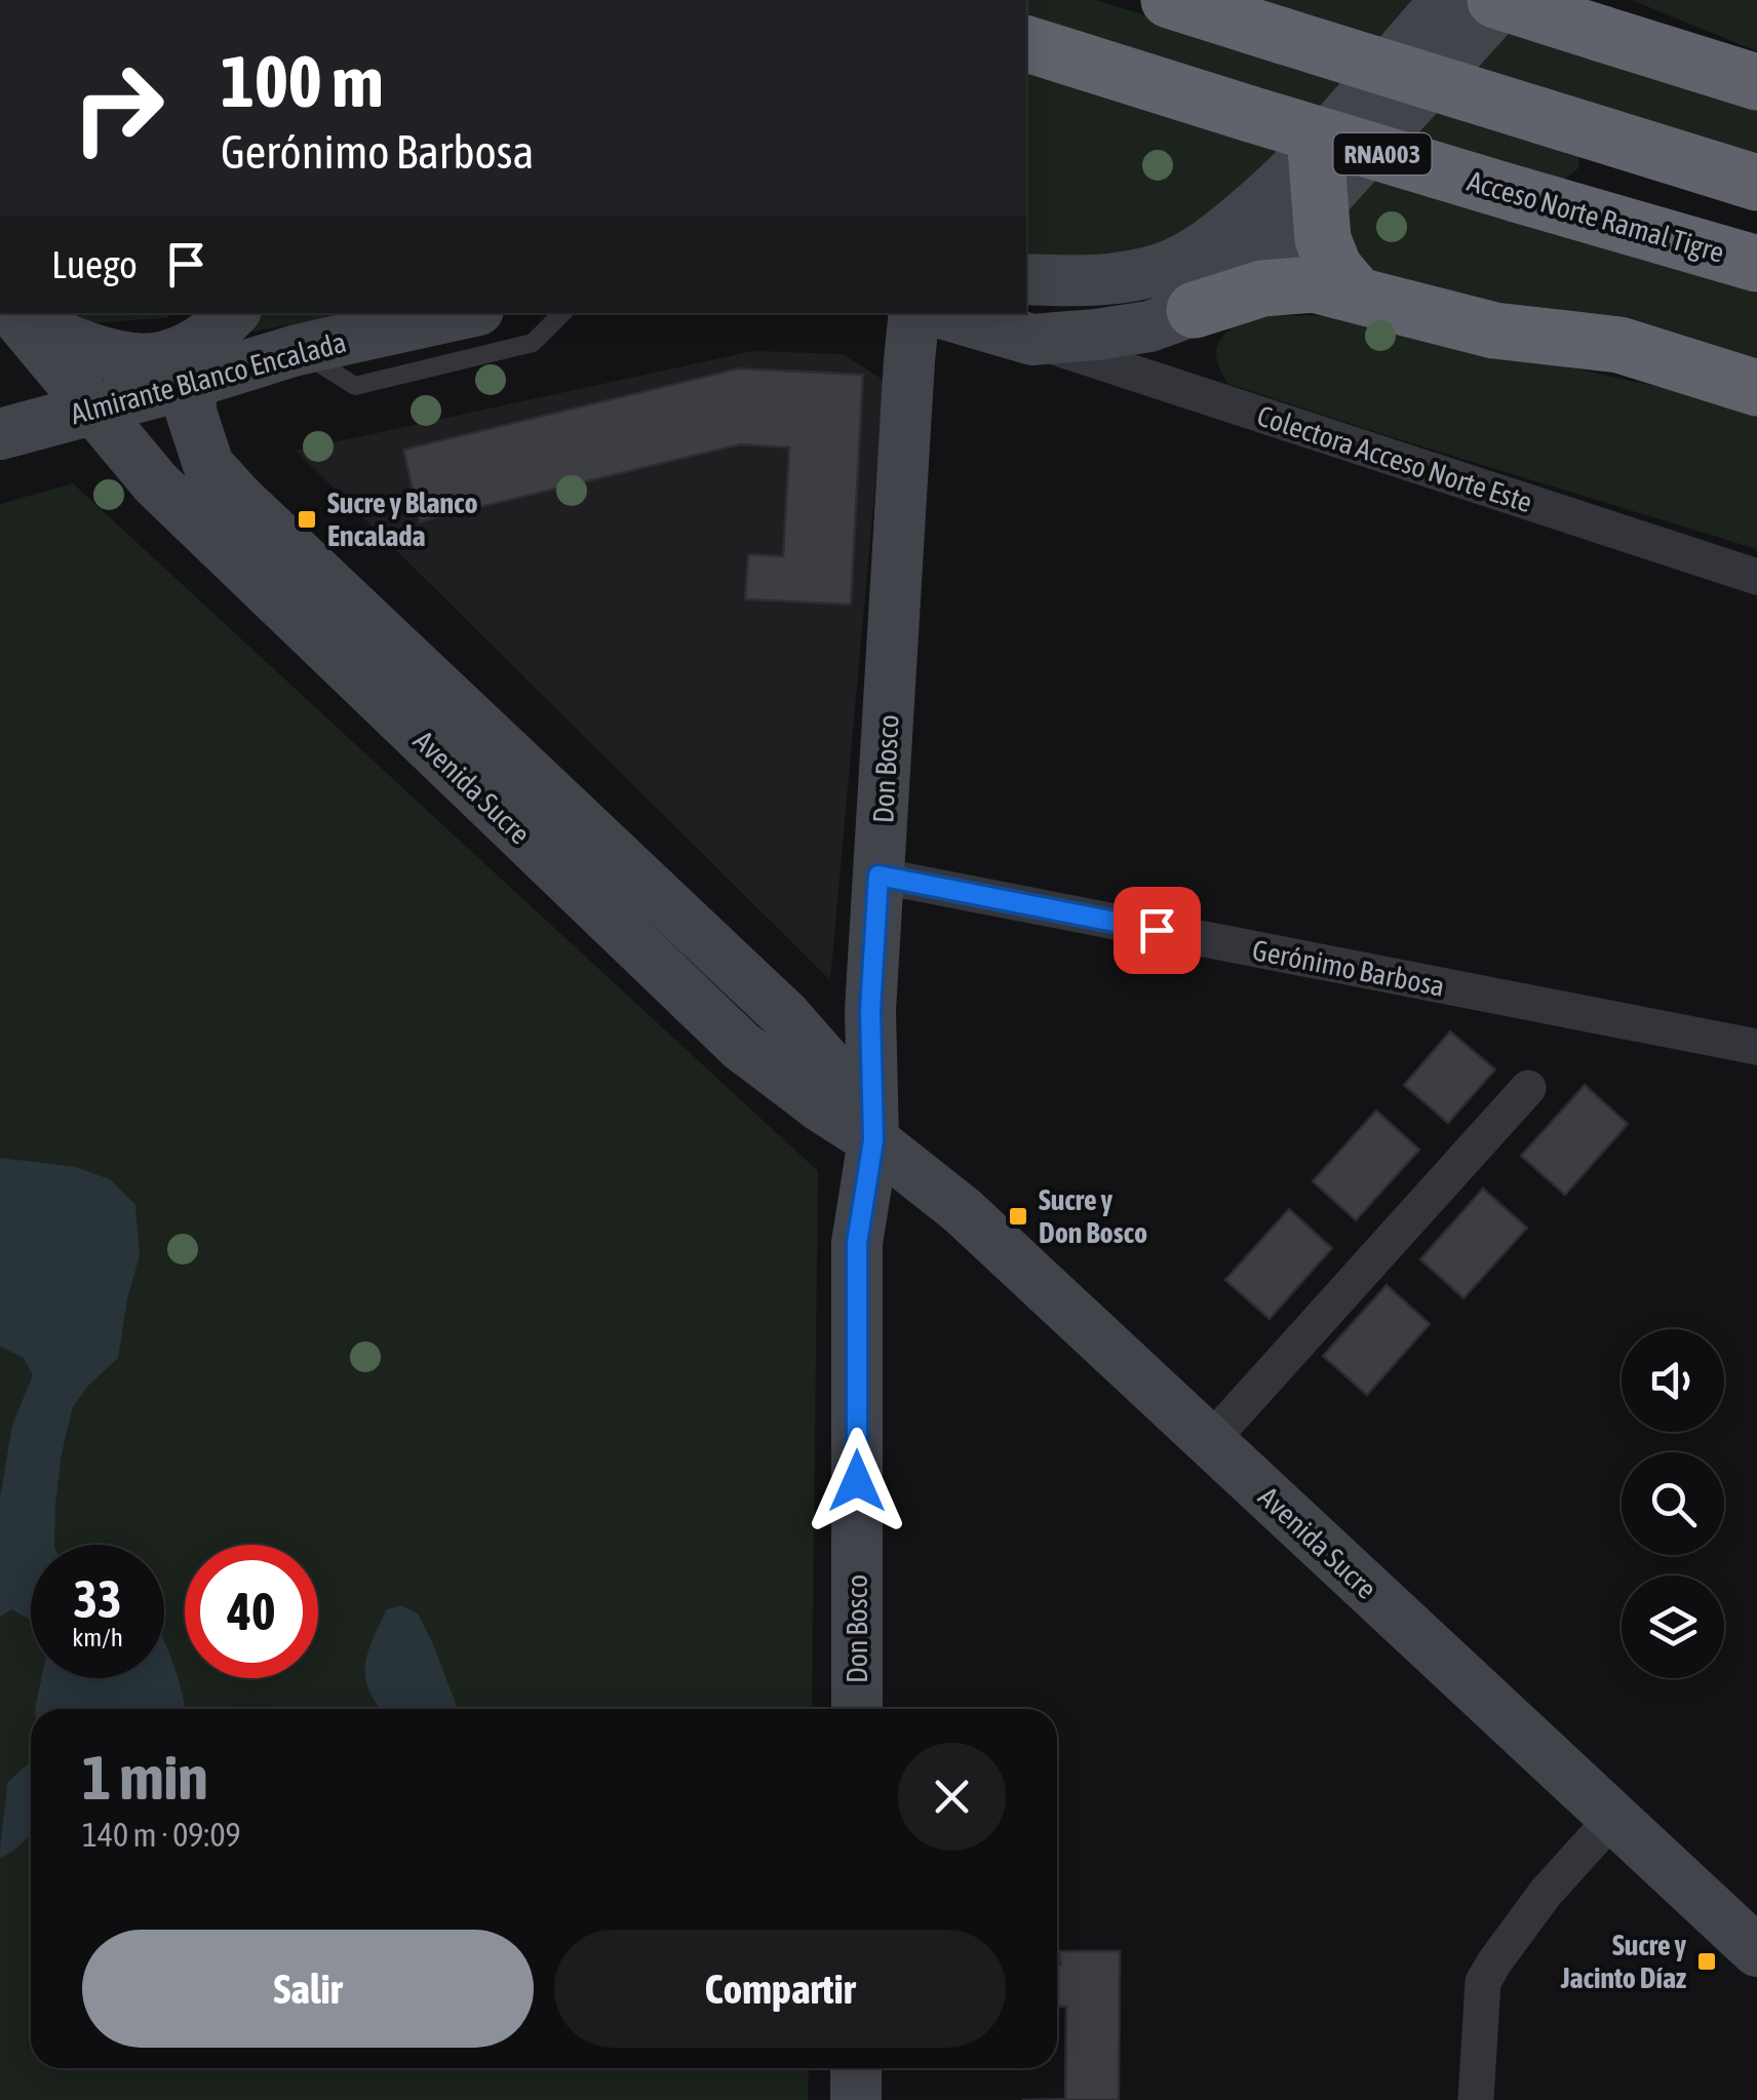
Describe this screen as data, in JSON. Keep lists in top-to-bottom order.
{
  "streets": {
    "highway": ["RNA003", "Acceso Norte Ramal Tigre"],
    "main road": ["Almirante Blanco Encalada", "Don Bosco", "Avenida Sucre"],
    "street": ["Colectora Acceso Norte Este", "Gerónimo Barbosa"]
  },
  "crossings": [
    ["Almirante Blanco Encalada", "Avenida Sucre"],
    ["Don Bosco", "Avenida Sucre"],
    ["Don Bosco", "Gerónimo Barbosa"]
  ],
  "places": {
    "transit": ["Sucre y Blanco Encalada", "Sucre y Don Bosco", "Sucre y Jacinto Díaz"]
  },
  "page": {
    "turn": ["100 m", "Gerónimo Barbosa"],
    "then": "Luego",
    "speed": "33 km/h",
    "limit": "40",
    "heading": ["1 min", "140 m · 09:09"],
    "buttons": ["Salir", "Compartir"]
  }
}
